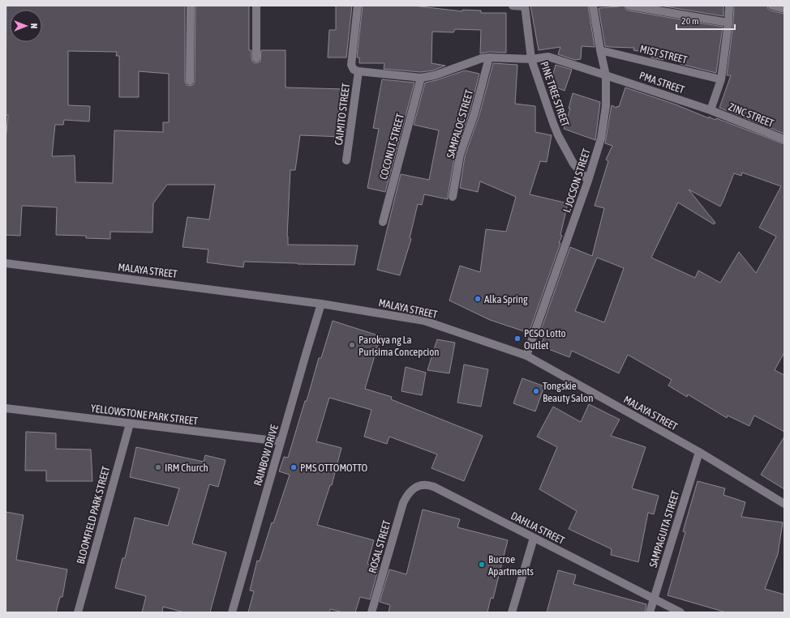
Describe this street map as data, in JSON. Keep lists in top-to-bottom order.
{
  "streets": {
    "street": [
      "MIST STREET",
      "PMA STREET",
      "PINE TREE STREET",
      "CAIMITO STREET",
      "ZINC STREET",
      "SAMPALOC STREET",
      "COCONUT STREET",
      "I. JOCSON STREET",
      "MALAYA STREET",
      "YELLOWSTONE PARK STREET",
      "RAINBOW DRIVE",
      "BLOOMFIELD PARK STREET",
      "DAHLIA STREET",
      "SAMPAGUITA STREET",
      "ROSAL STREET"
    ]
  },
  "crossings": [
    ["MIST STREET", "I. JOCSON STREET"],
    ["PMA STREET", "PINE TREE STREET"],
    ["PMA STREET", "CAIMITO STREET"],
    ["PMA STREET", "ZINC STREET"],
    ["PMA STREET", "SAMPALOC STREET"],
    ["PMA STREET", "COCONUT STREET"],
    ["PMA STREET", "I. JOCSON STREET"],
    ["PINE TREE STREET", "I. JOCSON STREET"],
    ["I. JOCSON STREET", "MALAYA STREET"],
    ["MALAYA STREET", "RAINBOW DRIVE"],
    ["MALAYA STREET", "SAMPAGUITA STREET"],
    ["YELLOWSTONE PARK STREET", "RAINBOW DRIVE"],
    ["YELLOWSTONE PARK STREET", "BLOOMFIELD PARK STREET"],
    ["DAHLIA STREET", "SAMPAGUITA STREET"],
    ["DAHLIA STREET", "ROSAL STREET"]
  ],
  "places": [
    "Alka Spring",
    "PCSO Lotto Outlet",
    "Parokya ng La Purisima Concepcion",
    "Tongskie Beauty Salon",
    "IRM Church",
    "PMS OTTOMOTTO",
    "Bucroe Apartments"
  ],
  "scale_bar": "20 m",
  "north": "right"
}
